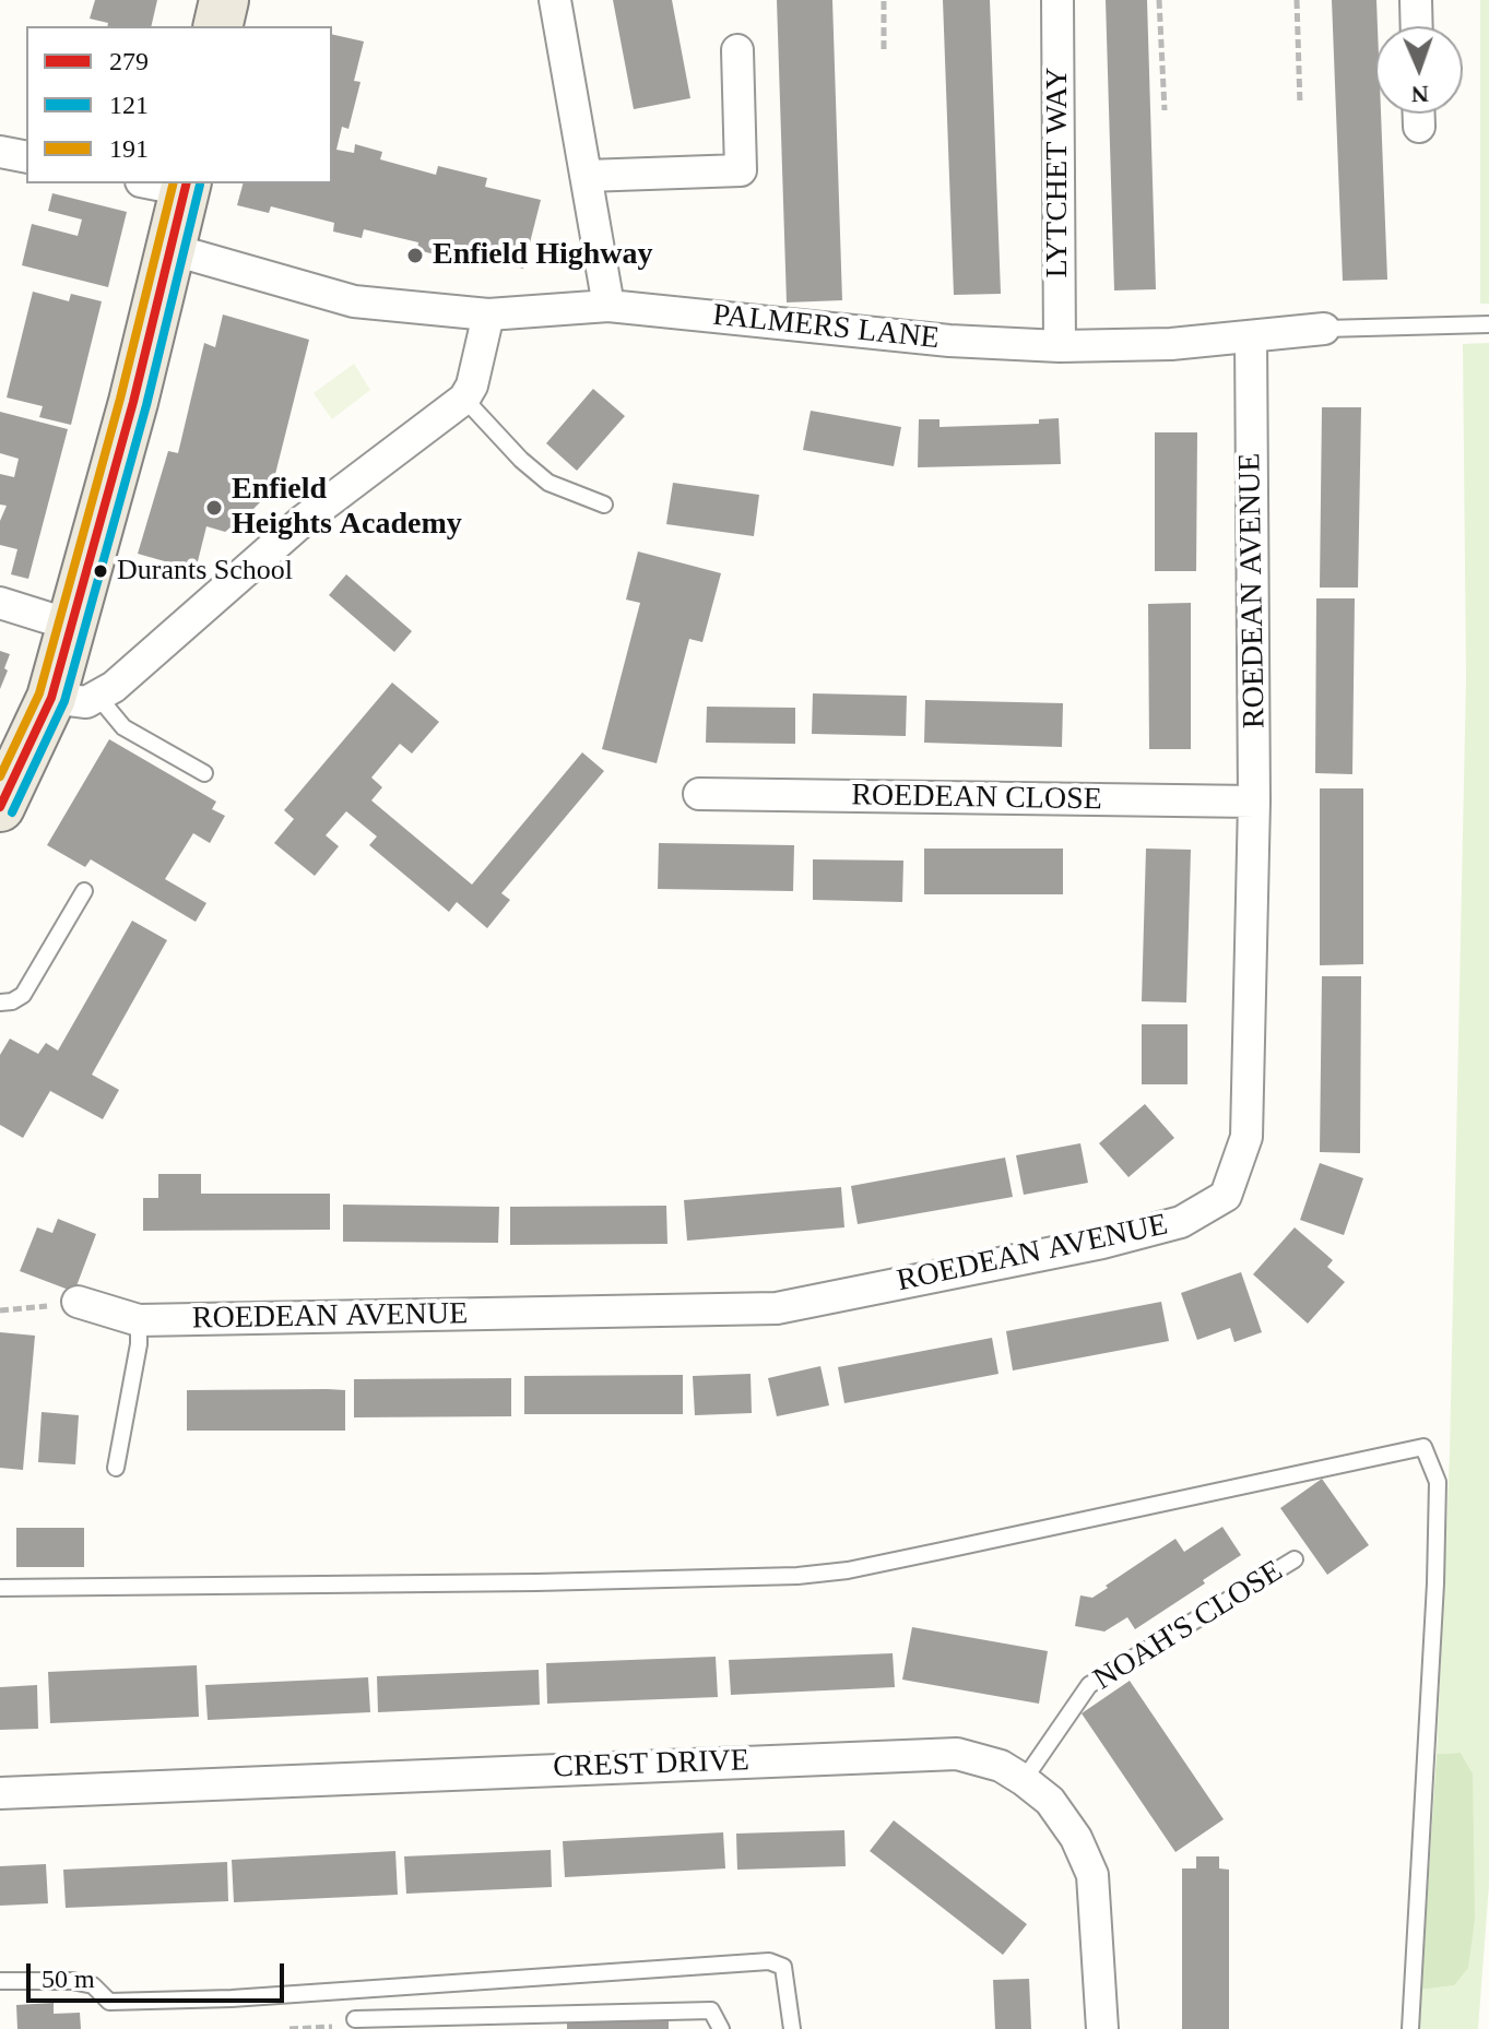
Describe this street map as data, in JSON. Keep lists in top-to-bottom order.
{
  "streets": {
    "street": [
      "LYTCHET WAY",
      "PALMERS LANE",
      "ROEDEAN AVENUE",
      "ROEDEAN CLOSE",
      "CREST DRIVE"
    ],
    "lane": ["NOAH'S CLOSE"]
  },
  "crossings": [
    ["LYTCHET WAY", "PALMERS LANE"],
    ["PALMERS LANE", "ROEDEAN AVENUE"],
    ["ROEDEAN AVENUE", "ROEDEAN CLOSE"],
    ["NOAH'S CLOSE", "CREST DRIVE"]
  ],
  "places": ["Enfield Highway", "Enfield Heights Academy", "Durants School"],
  "lines": ["transit line 279", "transit line 191", "transit line 121"],
  "legend": ["279", "121", "191"],
  "scale_bar": "50 m",
  "north": "bottom"
}
